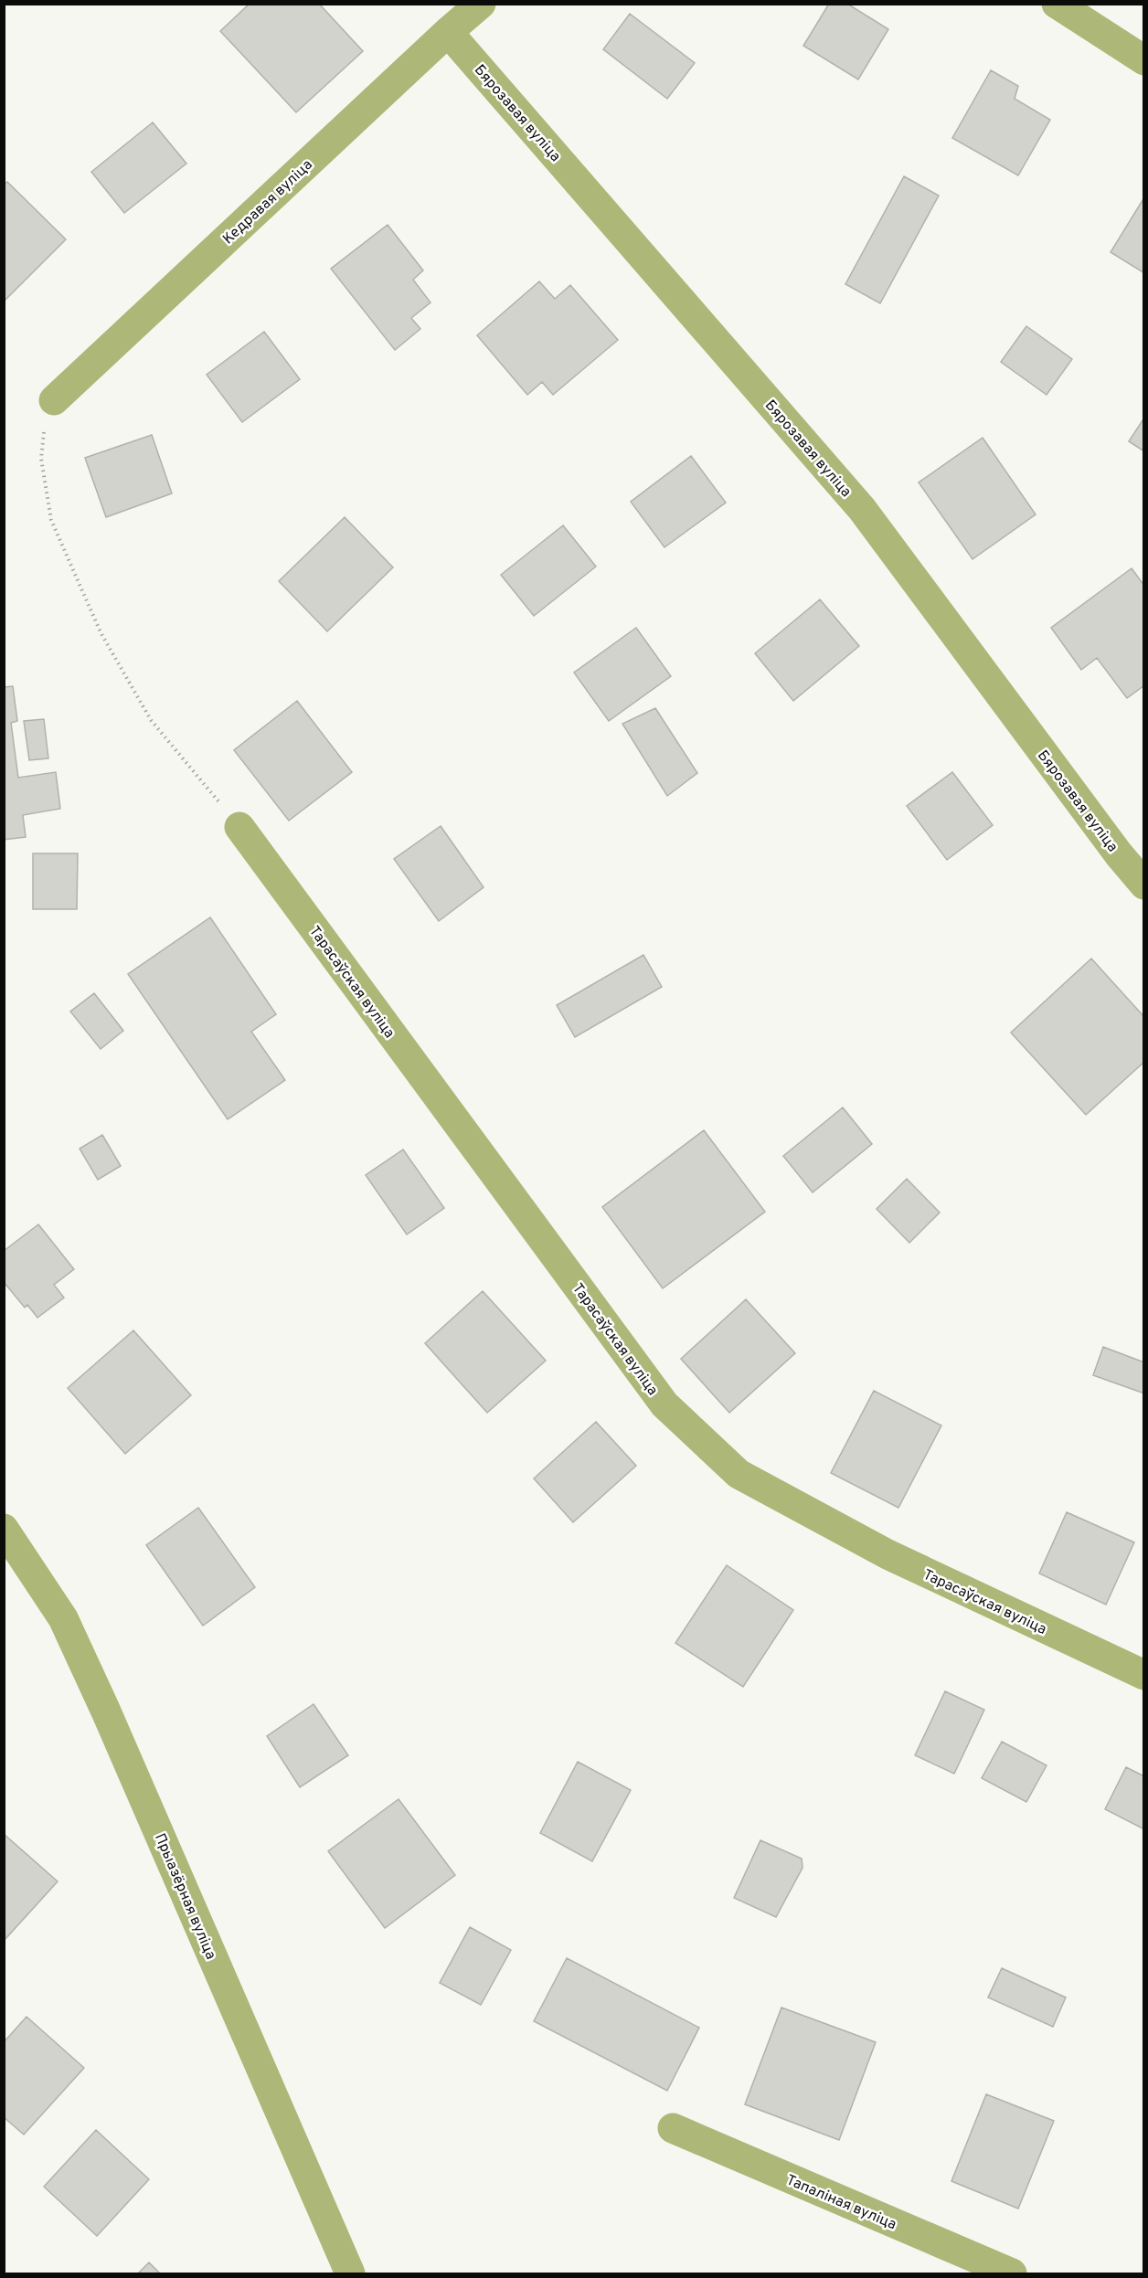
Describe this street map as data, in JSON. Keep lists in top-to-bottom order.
{
  "streets": {
    "street": [
      "Бярозавая вуліца",
      "Кедравая вуліца",
      "Тарасаўская вуліца",
      "Прыазёрная вуліца",
      "Тапаліная вуліца"
    ]
  },
  "crossings": [
    ["Бярозавая вуліца", "Кедравая вуліца"]
  ]
}
